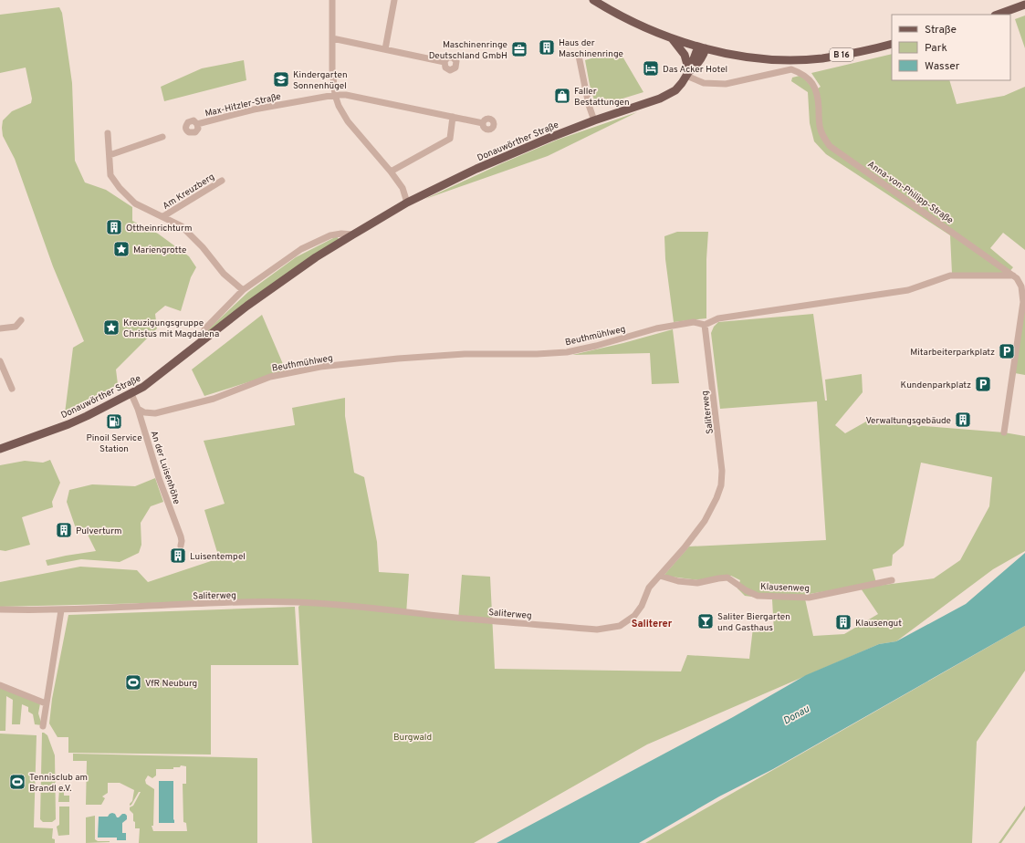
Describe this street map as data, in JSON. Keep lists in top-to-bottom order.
{
  "streets": {
    "main road": ["B 16", "Donauwörther Straße"],
    "street": [
      "Max-Hitzler-Straße",
      "Am Kreuzberg",
      "Anna-von-Philipp-Straße",
      "Beuthmühlweg",
      "Saliterweg",
      "An der Luisenhöhe",
      "Klausenweg"
    ]
  },
  "crossings": [
    ["B 16", "Donauwörther Straße"],
    ["Donauwörther Straße", "Am Kreuzberg"],
    ["Donauwörther Straße", "Anna-von-Philipp-Straße"],
    ["Donauwörther Straße", "An der Luisenhöhe"],
    ["Anna-von-Philipp-Straße", "Beuthmühlweg"],
    ["Beuthmühlweg", "Saliterweg"],
    ["Beuthmühlweg", "An der Luisenhöhe"],
    ["Saliterweg", "Klausenweg"]
  ],
  "districts": ["Saliterer"],
  "water": ["Donau"],
  "parks": ["Burgwald"],
  "places": {
    "building": [
      "Haus der Maschinenringe",
      "Ottheinrichturm",
      "Verwaltungsgebäude",
      "Pulverturm",
      "Luisentempel",
      "Klausengut"
    ],
    "office": ["Maschinenringe Deutschland GmbH"],
    "hotel": ["Das Acker Hotel"],
    "school or university": ["Kindergarten Sonnenhügel"],
    "shop": ["Faller Bestattungen"],
    "place": ["Mariengrotte", "Kreuzigungsgruppe Christus mit Magdalena"],
    "parking": ["Mitarbeiterparkplatz", "Kundenparkplatz"],
    "fuel station": ["Pinoil Service Station"],
    "bar": ["Saliter Biergarten und Gasthaus"],
    "sports": ["VfR Neuburg", "Tennisclub am Brandl e.V."]
  },
  "legend": ["Straße", "Park", "Wasser"]
}
